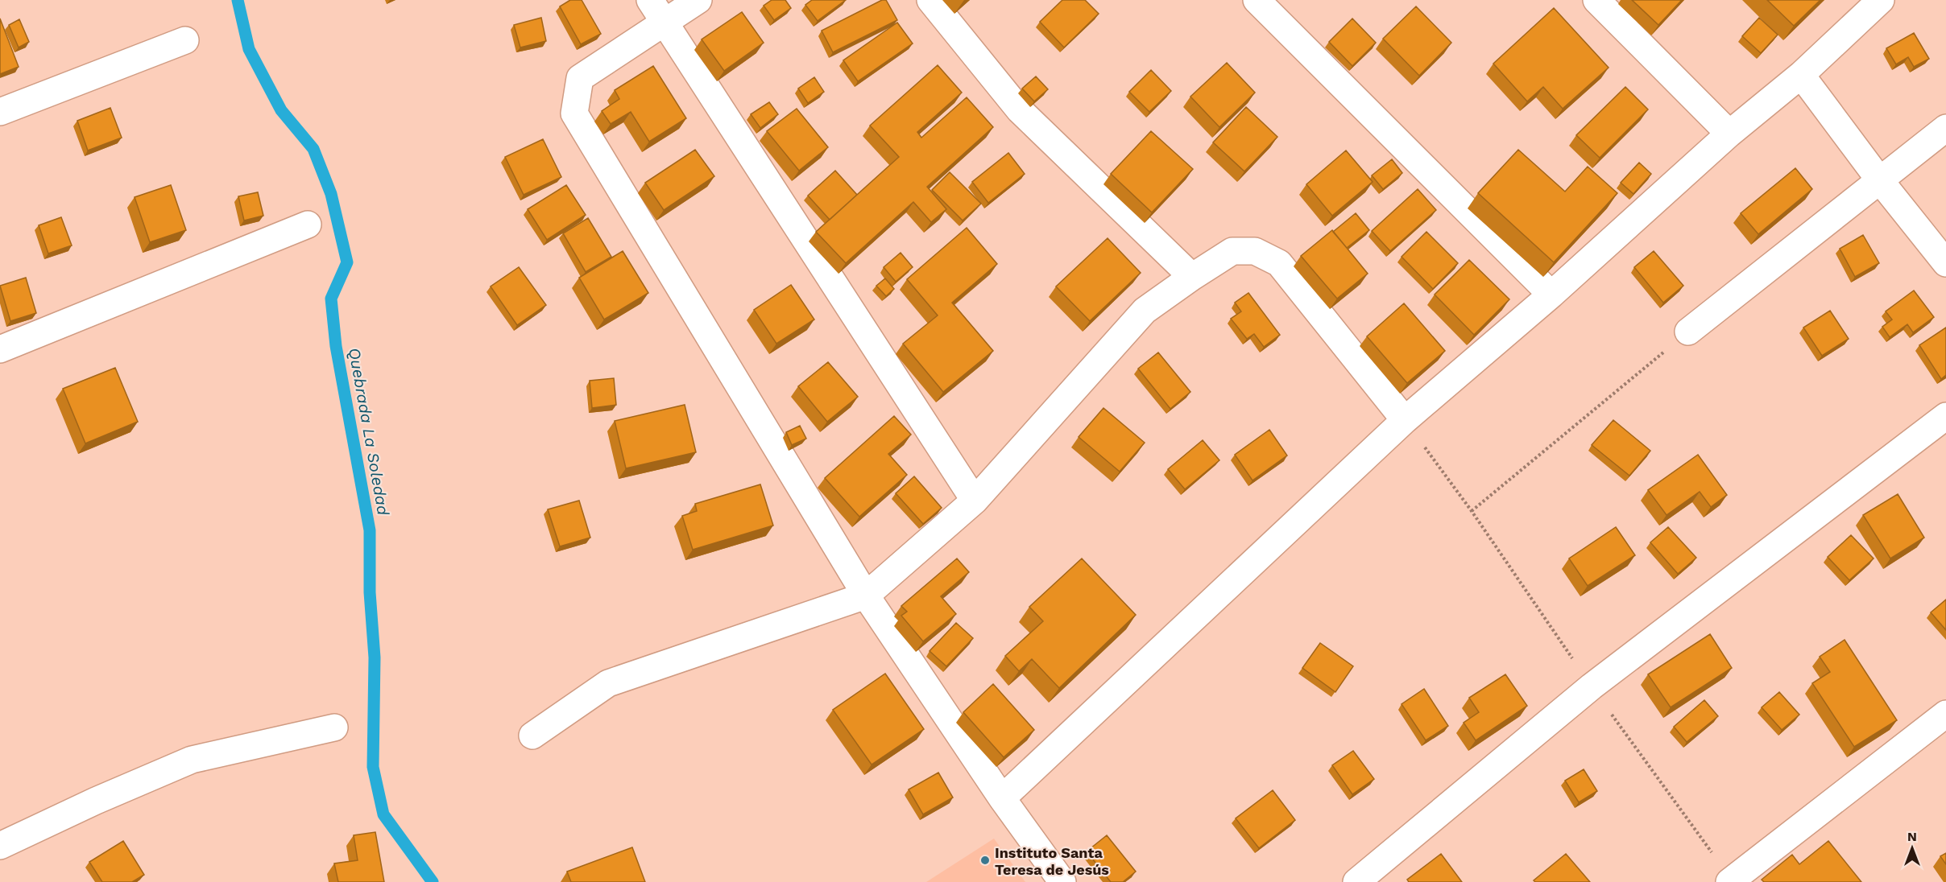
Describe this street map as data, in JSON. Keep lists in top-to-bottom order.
{
  "water": ["Quebrada La Soledad"],
  "places": ["Instituto Santa Teresa de Jesús"],
  "north": "top"
}
